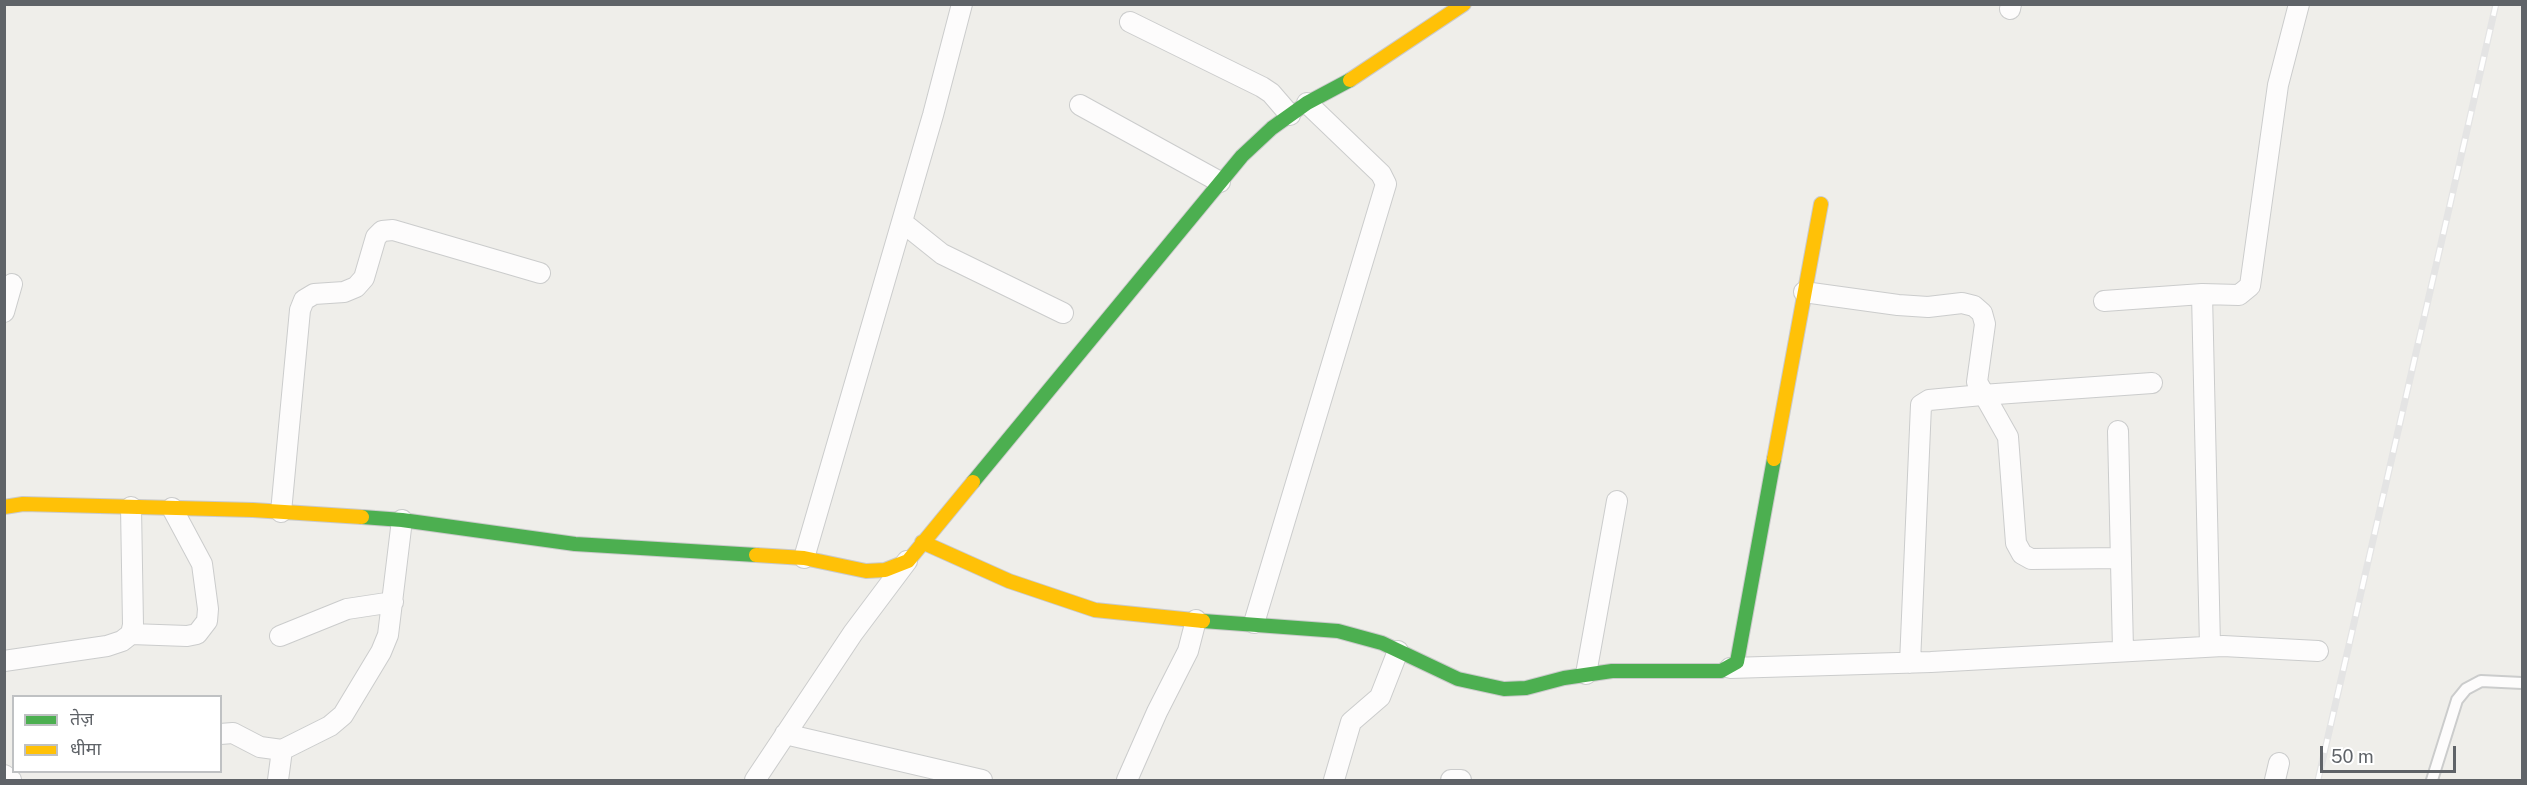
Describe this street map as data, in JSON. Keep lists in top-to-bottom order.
{
  "legend": ["तेज़", "धीमा"],
  "scale_bar": "50 m"
}
